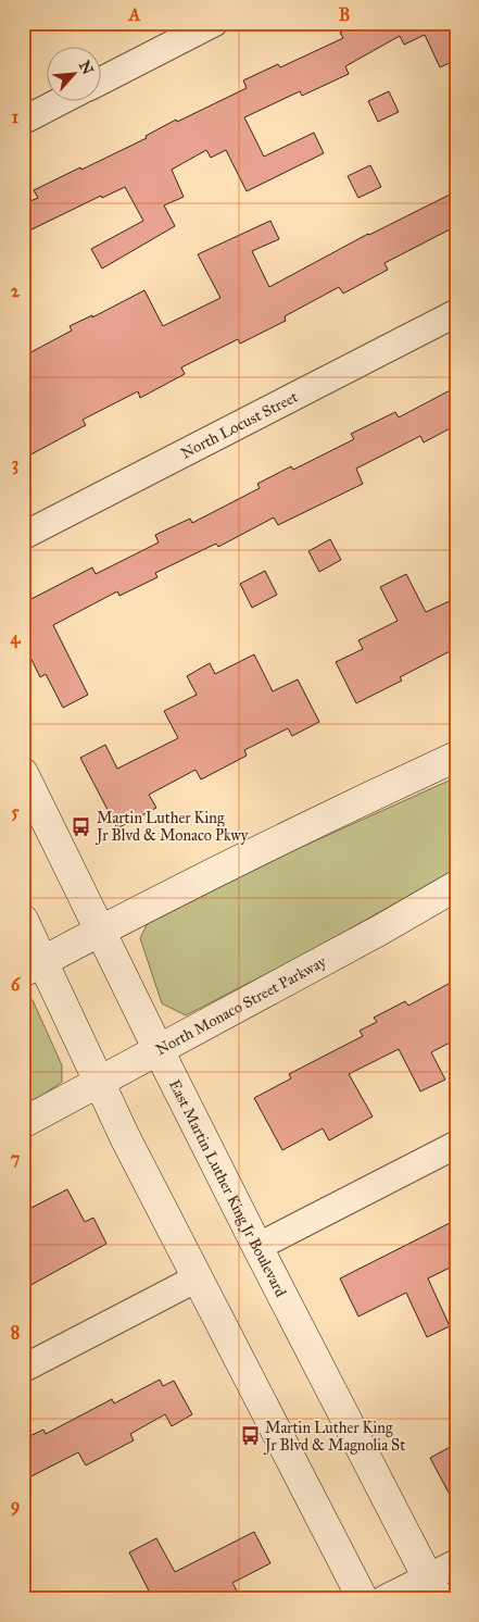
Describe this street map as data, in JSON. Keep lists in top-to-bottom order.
{
  "streets": {
    "main road": ["North Monaco Street Parkway", "East Martin Luther King Jr Boulevard"],
    "street": ["North Locust Street"]
  },
  "crossings": [
    ["North Monaco Street Parkway", "East Martin Luther King Jr Boulevard"]
  ],
  "places": {
    "bus stop": ["Martin Luther King Jr Blvd & Monaco Pkwy", "Martin Luther King Jr Blvd & Magnolia St"]
  },
  "north": "top right",
  "grid": {
    "columns": ["A", "B"],
    "rows": [
      "1",
      "2",
      "3",
      "4",
      "5",
      "6",
      "7",
      "8",
      "9"
    ]
  }
}
